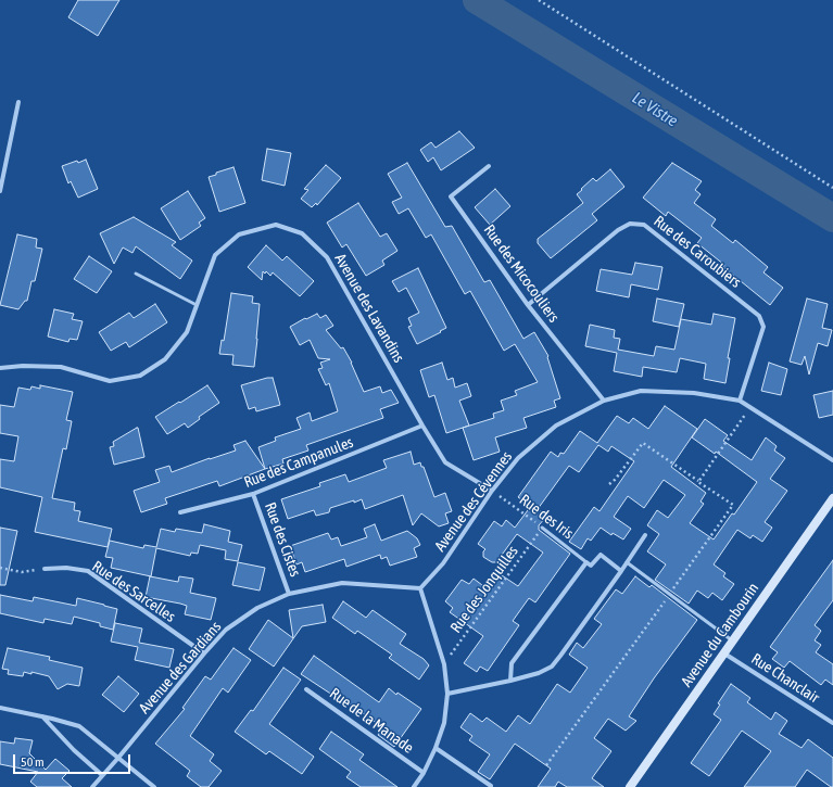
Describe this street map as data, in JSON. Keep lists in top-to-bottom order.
{
  "streets": {
    "street": [
      "Rue des Caroubiers",
      "Rue des Micocouliers",
      "Avenue des Lavandins",
      "Rue des Campanules",
      "Avenue des Cévennes",
      "Rue des Cistes",
      "Rue des Sarcelles",
      "Avenue du Cambourin",
      "Avenue des Gardians",
      "Rue Chanclair",
      "Rue de la Manade"
    ],
    "lane": ["Rue des Iris"],
    "path": ["Rue des Jonquilles"]
  },
  "crossings": [
    ["Rue des Caroubiers", "Rue des Micocouliers"],
    ["Rue des Caroubiers", "Avenue des Cévennes"],
    ["Rue des Micocouliers", "Avenue des Cévennes"],
    ["Avenue des Lavandins", "Rue des Campanules"],
    ["Avenue des Lavandins", "Avenue des Cévennes"],
    ["Avenue des Lavandins", "Rue des Iris"],
    ["Rue des Campanules", "Rue des Cistes"],
    ["Avenue des Cévennes", "Rue des Iris"],
    ["Avenue des Cévennes", "Avenue des Gardians"],
    ["Rue des Iris", "Rue des Jonquilles"],
    ["Rue des Cistes", "Avenue des Gardians"],
    ["Rue des Sarcelles", "Avenue des Gardians"],
    ["Avenue du Cambourin", "Rue Chanclair"]
  ],
  "water": ["Le Vistre"],
  "scale_bar": "50 m"
}
